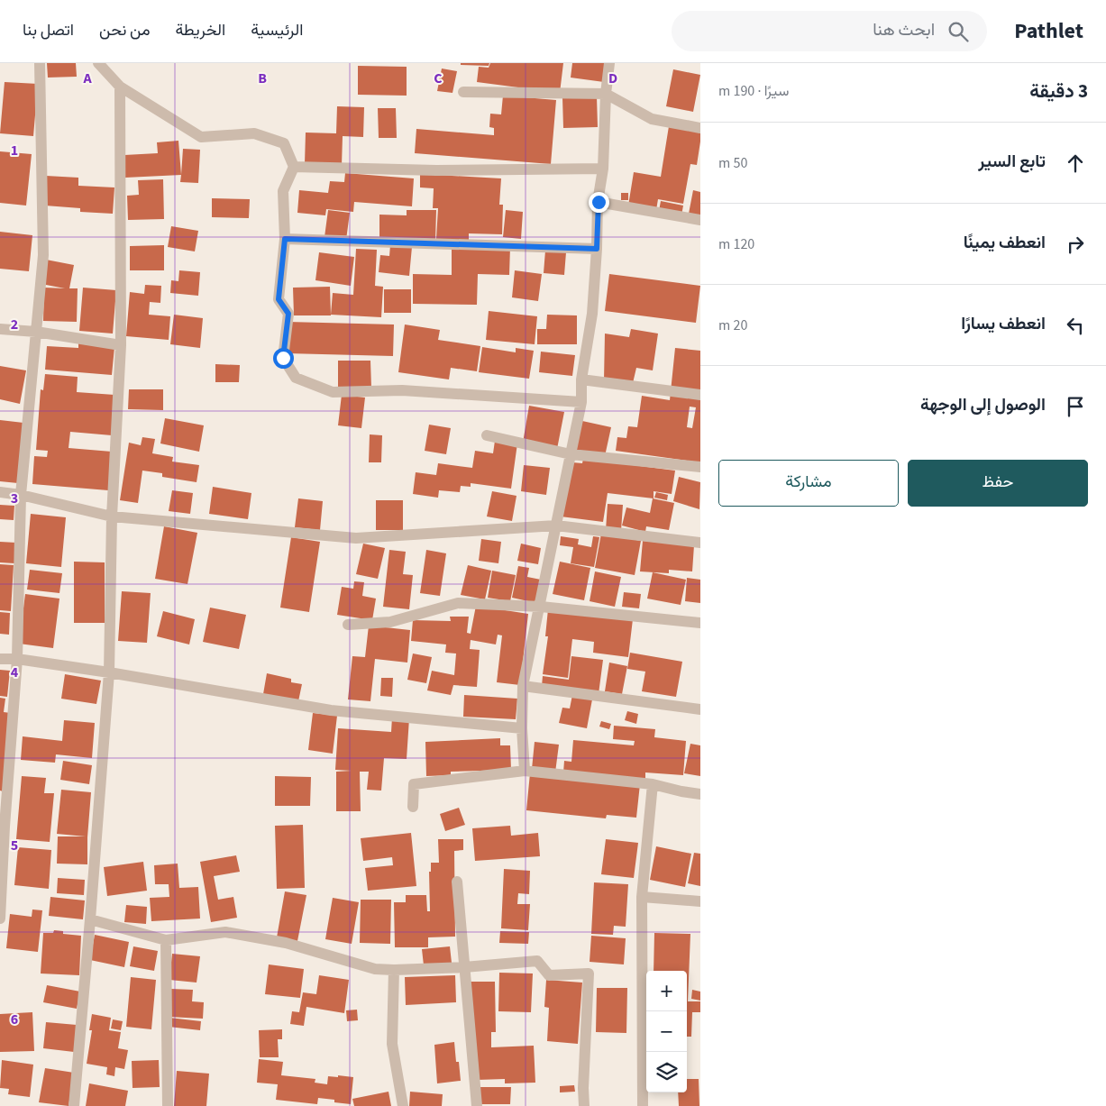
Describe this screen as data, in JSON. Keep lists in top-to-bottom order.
{
  "page": {
    "header": "Pathlet",
    "search": "ابحث هنا",
    "nav": [
      "الرئيسية",
      "الخريطة",
      "من نحن",
      "اتصل بنا"
    ],
    "heading": ["3 دقيقة", "سيرًا · 190 m"],
    "list": [
      ["تابع السير", "50 m"],
      ["انعطف يمينًا", "120 m"],
      ["انعطف يسارًا", "20 m"],
      "الوصول إلى الوجهة"
    ],
    "buttons": ["حفظ", "مشاركة"],
    "map_buttons": ["+", "−"]
  },
  "grid": {
    "columns": [
      "A",
      "B",
      "C",
      "D"
    ],
    "rows": [
      "1",
      "2",
      "3",
      "4",
      "5",
      "6"
    ]
  }
}
